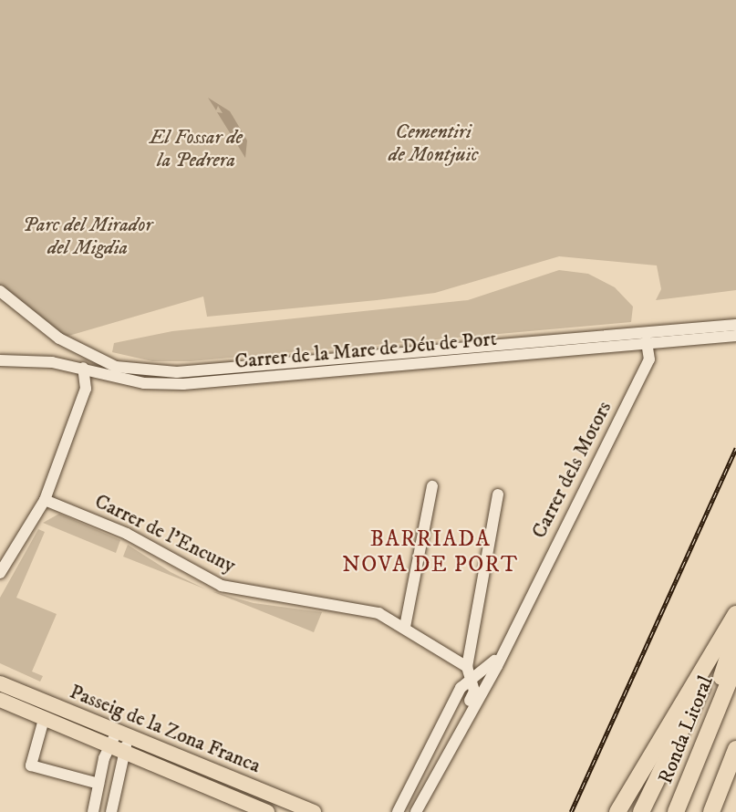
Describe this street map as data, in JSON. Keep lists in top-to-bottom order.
{
  "streets": {
    "highway": ["Ronda Litoral"],
    "main road": ["Passeig de la Zona Franca"],
    "street": ["Carrer de la Mare de Déu de Port", "Carrer dels Motors", "Carrer de l'Encuny"]
  },
  "crossings": [
    ["Carrer de la Mare de Déu de Port", "Carrer dels Motors"],
    ["Carrer dels Motors", "Carrer de l'Encuny"]
  ],
  "districts": ["BARRIADA NOVA DE PORT"],
  "parks": ["Cementiri de Montjuïc", "El Fossar de la Pedrera", "Parc del Mirador del Migdia"]
}
